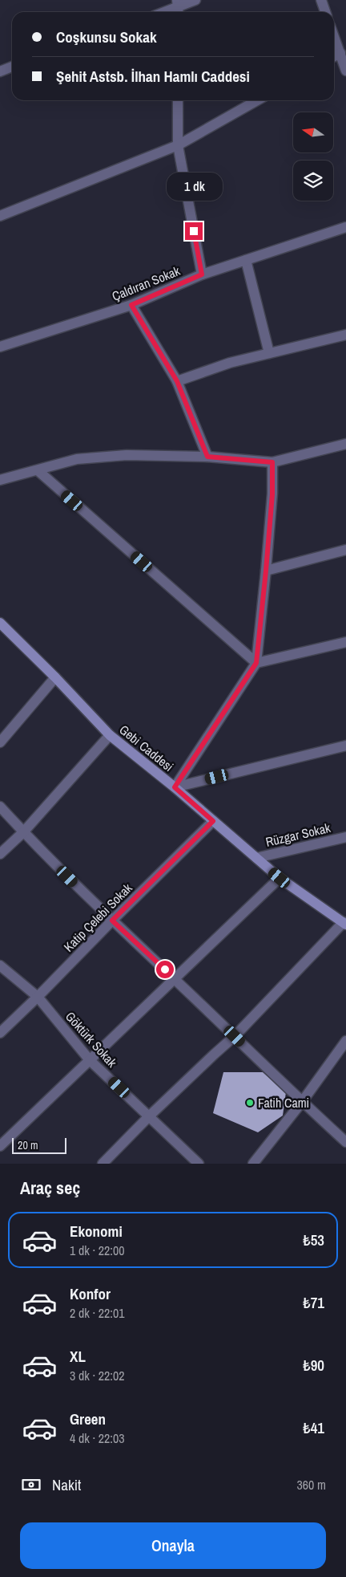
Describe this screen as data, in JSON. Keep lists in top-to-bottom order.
{
  "streets": {
    "main road": ["Gebi Caddesi"],
    "street": [
      "Çaldıran Sokak",
      "Rüzgar Sokak",
      "Katip Çelebi Sokak",
      "Göktürk Sokak"
    ]
  },
  "crossings": [
    ["Gebi Caddesi", "Rüzgar Sokak"],
    ["Gebi Caddesi", "Katip Çelebi Sokak"],
    ["Katip Çelebi Sokak", "Göktürk Sokak"]
  ],
  "places": ["Fatih Cami"],
  "scale_bar": "20 m",
  "north": "left",
  "page": {
    "banner": ["Coşkunsu Sokak", "Şehit Astsb. İlhan Hamlı Caddesi"],
    "bubble": "1 dk",
    "scale": "20 m",
    "heading": "Araç seç",
    "list": [
      {
        "name": "Ekonomi",
        "note": "1 dk · 22:00",
        "value": "₺53"
      },
      {
        "name": "Konfor",
        "note": "2 dk · 22:01",
        "value": "₺71"
      },
      {
        "name": "XL",
        "note": "3 dk · 22:02",
        "value": "₺90"
      },
      {
        "name": "Green",
        "note": "4 dk · 22:03",
        "value": "₺41"
      }
    ],
    "pay": ["Nakit", "360 m"],
    "buttons": "Onayla"
  }
}
